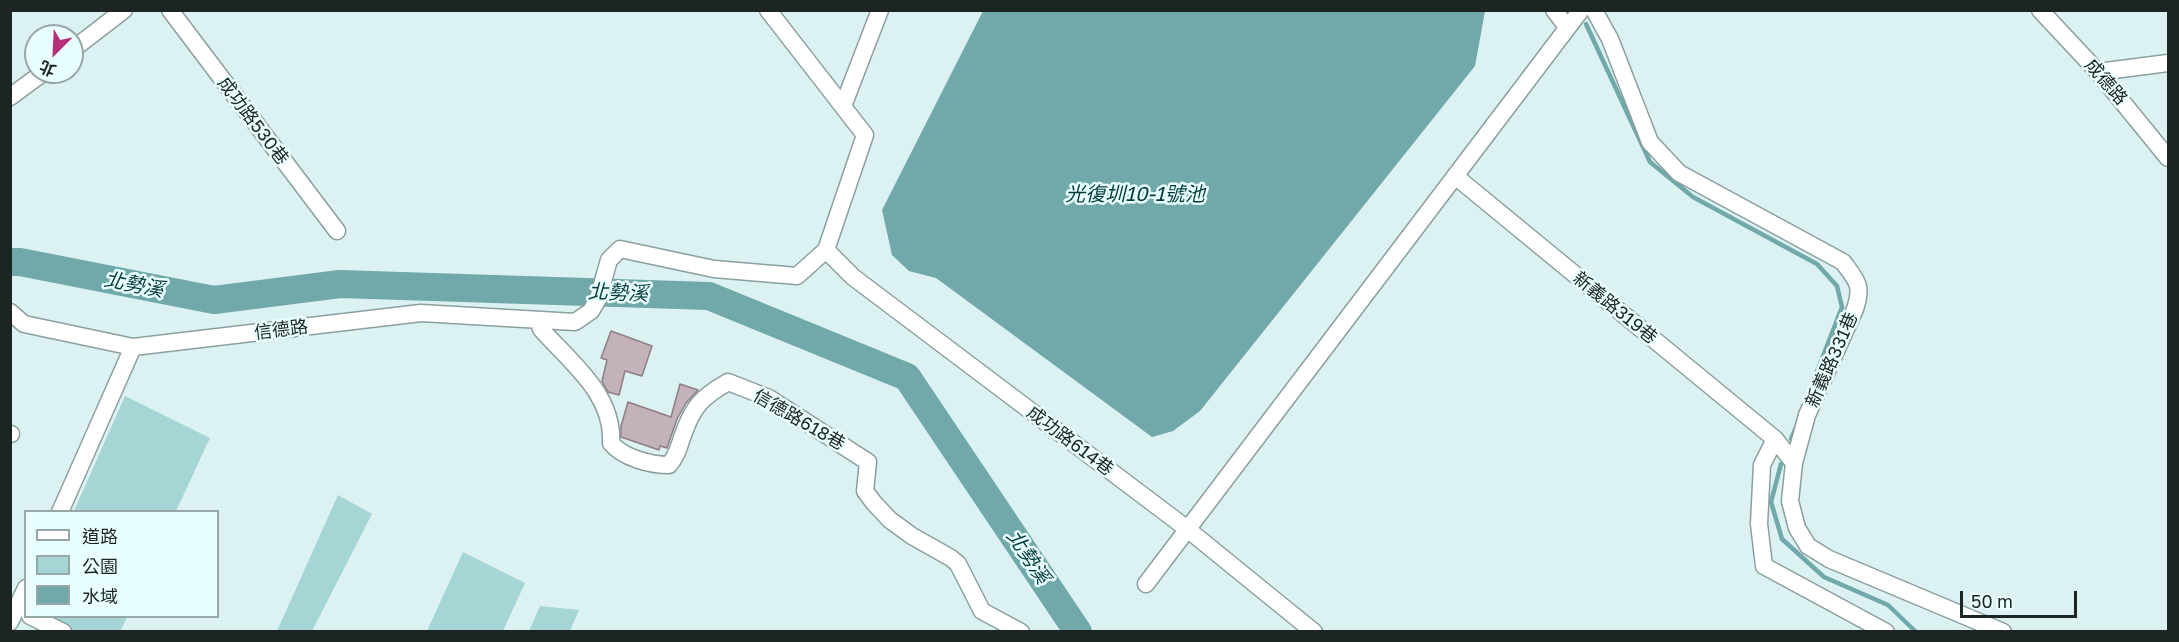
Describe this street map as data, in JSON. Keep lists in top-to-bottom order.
{
  "streets": {
    "street": [
      "成德路",
      "成功路530巷",
      "新義路319巷",
      "信德路",
      "新義路331巷",
      "信德路618巷",
      "成功路614巷"
    ]
  },
  "crossings": [
    ["新義路319巷", "新義路331巷"],
    ["信德路", "信德路618巷"],
    ["信德路", "成功路614巷"]
  ],
  "water": ["光復圳10-1號池", "北勢溪"],
  "legend": ["道路", "公園", "水域"],
  "scale_bar": "50 m",
  "north": "bottom left"
}
